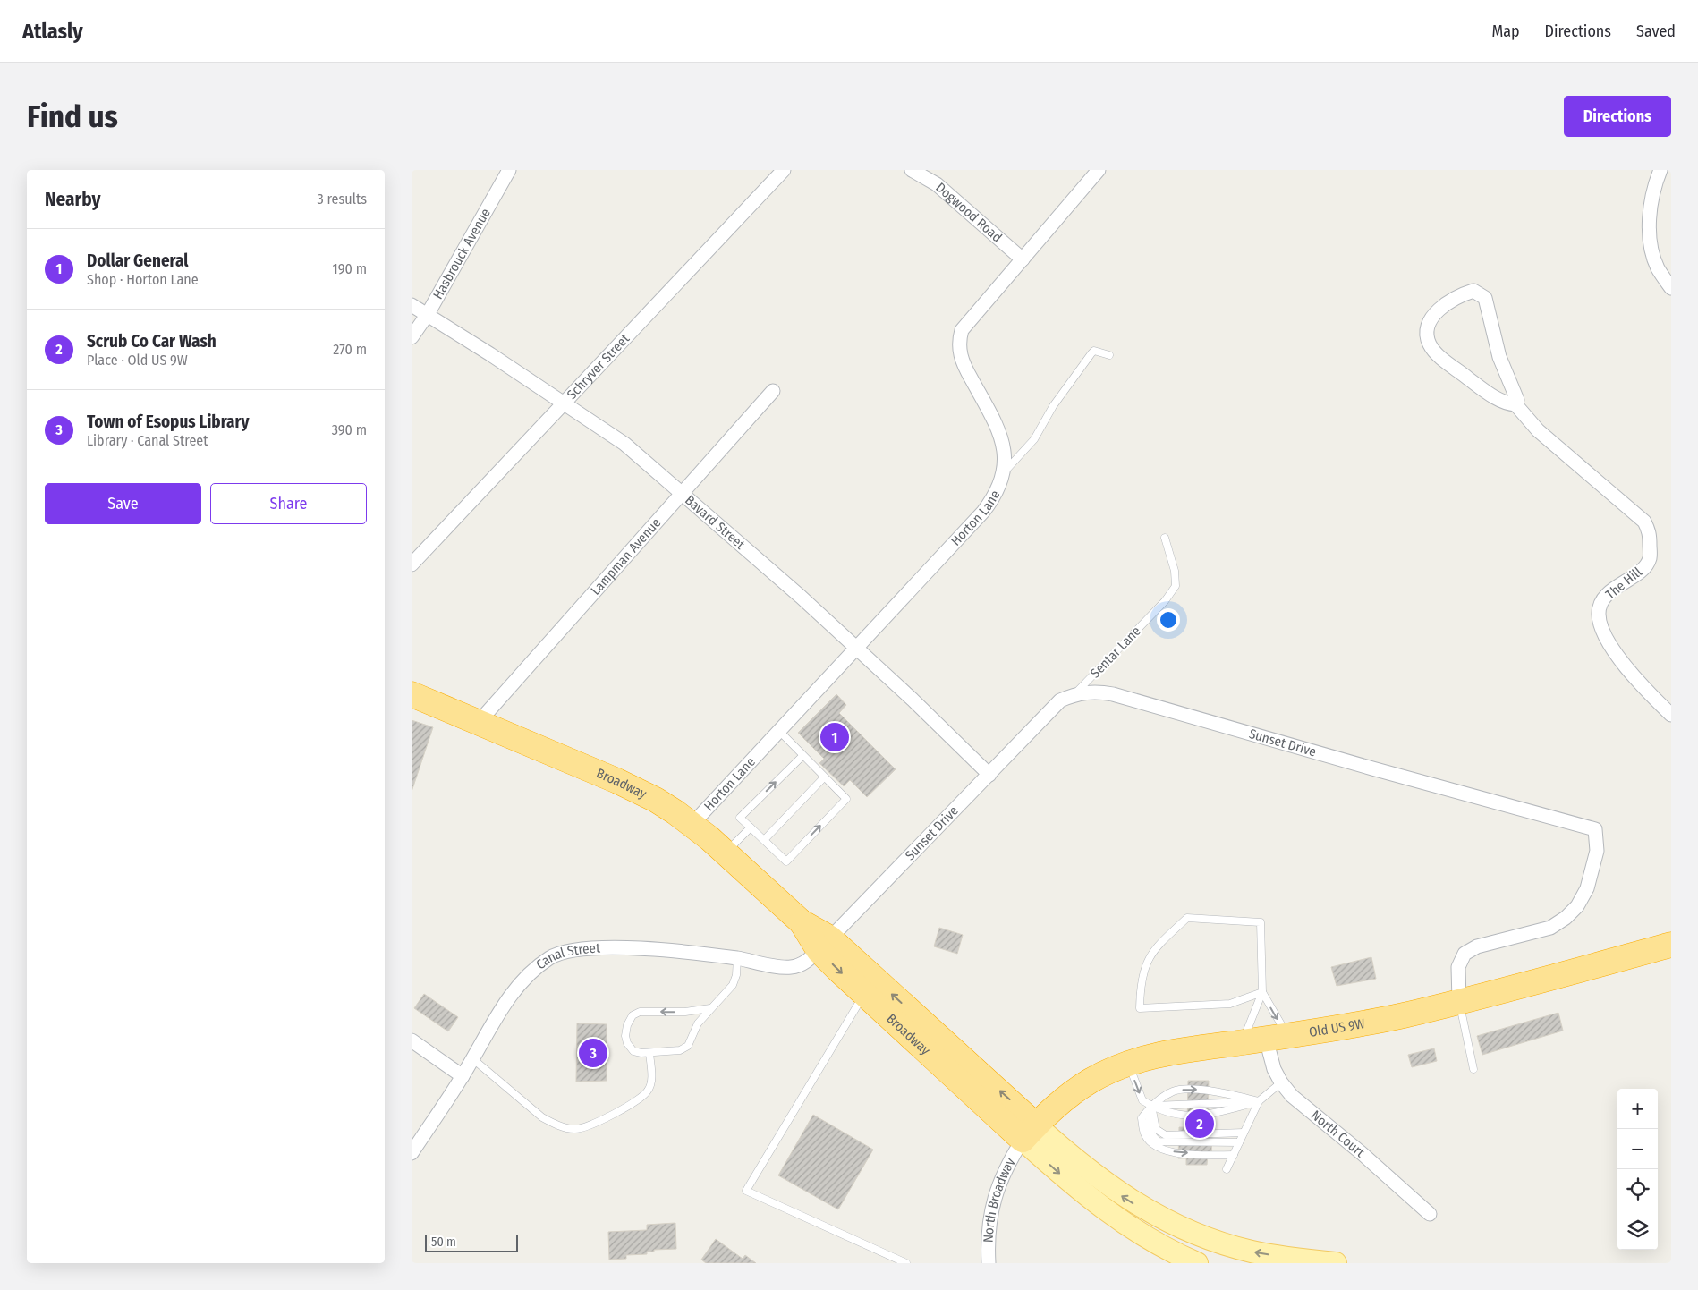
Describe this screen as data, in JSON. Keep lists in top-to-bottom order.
{
  "streets": {
    "highway": ["Broadway", "Old US 9W"],
    "street": [
      "Dogwood Road",
      "Hasbrouck Avenue",
      "Schryver Street",
      "Horton Lane",
      "Bayard Street",
      "Lampman Avenue",
      "The Hill",
      "Sunset Drive",
      "Canal Street",
      "North Court",
      "North Broadway"
    ],
    "lane": ["Sentar Lane"]
  },
  "crossings": [
    ["Dogwood Road", "Horton Lane"],
    ["Hasbrouck Avenue", "Bayard Street"],
    ["Schryver Street", "Bayard Street"],
    ["Horton Lane", "Bayard Street"],
    ["Horton Lane", "Broadway"],
    ["Bayard Street", "Lampman Avenue"],
    ["Bayard Street", "Sunset Drive"],
    ["Lampman Avenue", "Broadway"],
    ["Sentar Lane", "Sunset Drive"],
    ["Sunset Drive", "Broadway"],
    ["Sunset Drive", "Canal Street"],
    ["Sunset Drive", "Old US 9W"],
    ["Broadway", "Canal Street"],
    ["Broadway", "Old US 9W"],
    ["Broadway", "North Broadway"],
    ["Old US 9W", "North Court"],
    ["Old US 9W", "North Broadway"]
  ],
  "scale_bar": "50 m",
  "page": {
    "header": "Atlasly",
    "nav": ["Map", "Directions", "Saved"],
    "buttons": [
      "Directions",
      ["Save", "Share"]
    ],
    "title": "Find us",
    "heading": ["Nearby", "3 results"],
    "list": [
      {
        "mark": "1",
        "name": "Dollar General",
        "note": "Shop · Horton Lane",
        "value": "190 m"
      },
      {
        "mark": "2",
        "name": "Scrub Co Car Wash",
        "note": "Place · Old US 9W",
        "value": "270 m"
      },
      {
        "mark": "3",
        "name": "Town of Esopus Library",
        "note": "Library · Canal Street",
        "value": "390 m"
      }
    ],
    "pins": ["1", "3", "2"],
    "map_buttons": ["+", "−"],
    "scale": "50 m"
  }
}
